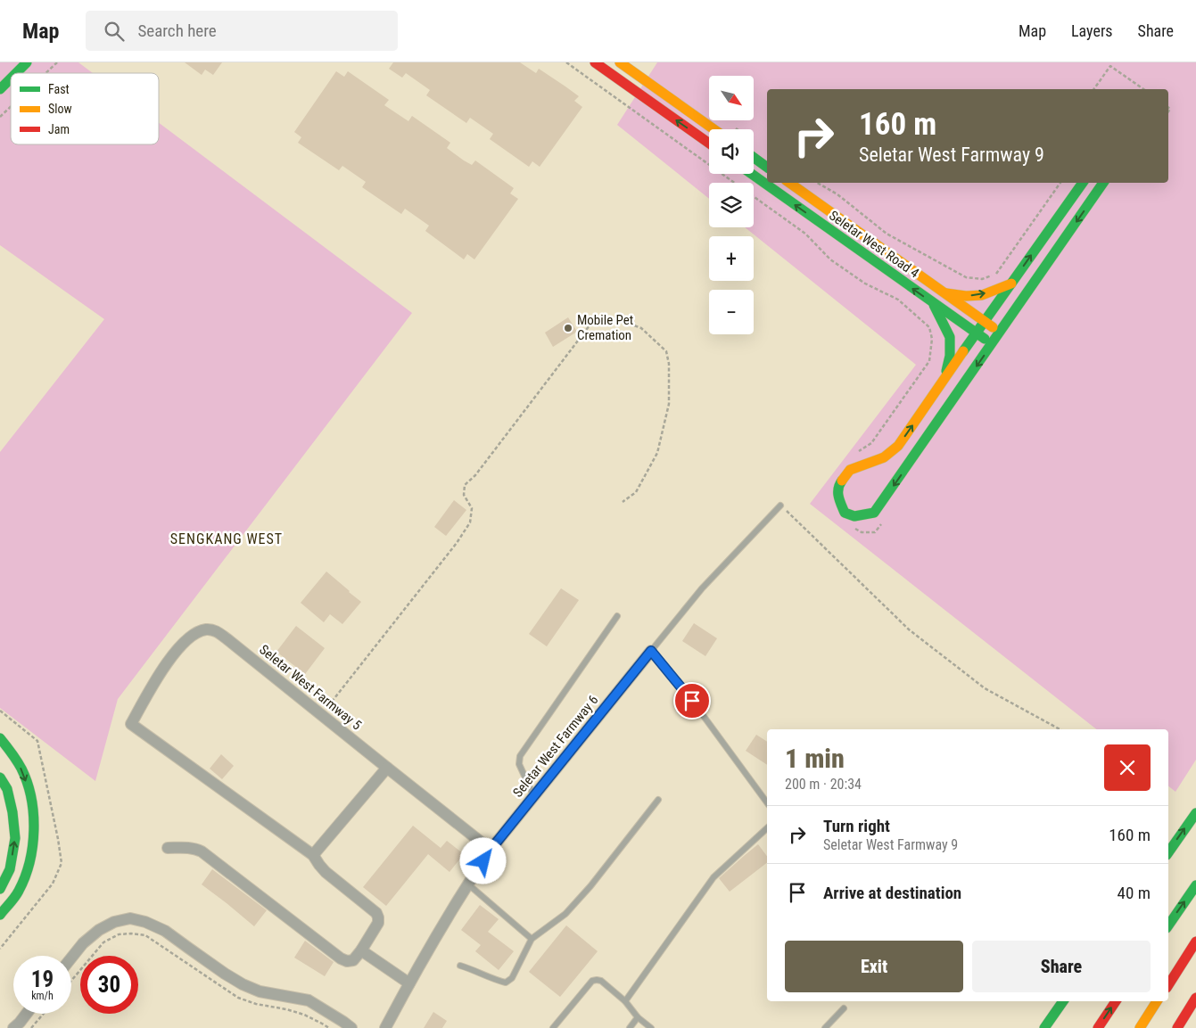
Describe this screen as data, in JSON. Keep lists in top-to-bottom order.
{
  "streets": {
    "main road": ["Seletar West Road 4"],
    "street": ["Seletar West Farmway 5", "Seletar West Farmway 6"]
  },
  "crossings": [
    ["Seletar West Farmway 5", "Seletar West Farmway 6"]
  ],
  "districts": ["SENGKANG WEST"],
  "places": ["Mobile Pet Cremation"],
  "legend": ["Fast", "Slow", "Jam"],
  "north": "bottom right",
  "page": {
    "header": "Map",
    "search": "Search here",
    "nav": ["Map", "Layers", "Share"],
    "map_buttons": ["+", "−"],
    "turn": ["160 m", "Seletar West Farmway 9"],
    "heading": ["1 min", "200 m · 20:34"],
    "list": [
      {
        "name": "Turn right",
        "note": "Seletar West Farmway 9",
        "value": "160 m"
      },
      {
        "name": "Arrive at destination",
        "value": "40 m"
      }
    ],
    "buttons": ["Exit", "Share"],
    "speed": "19 km/h",
    "limit": "30"
  }
}
